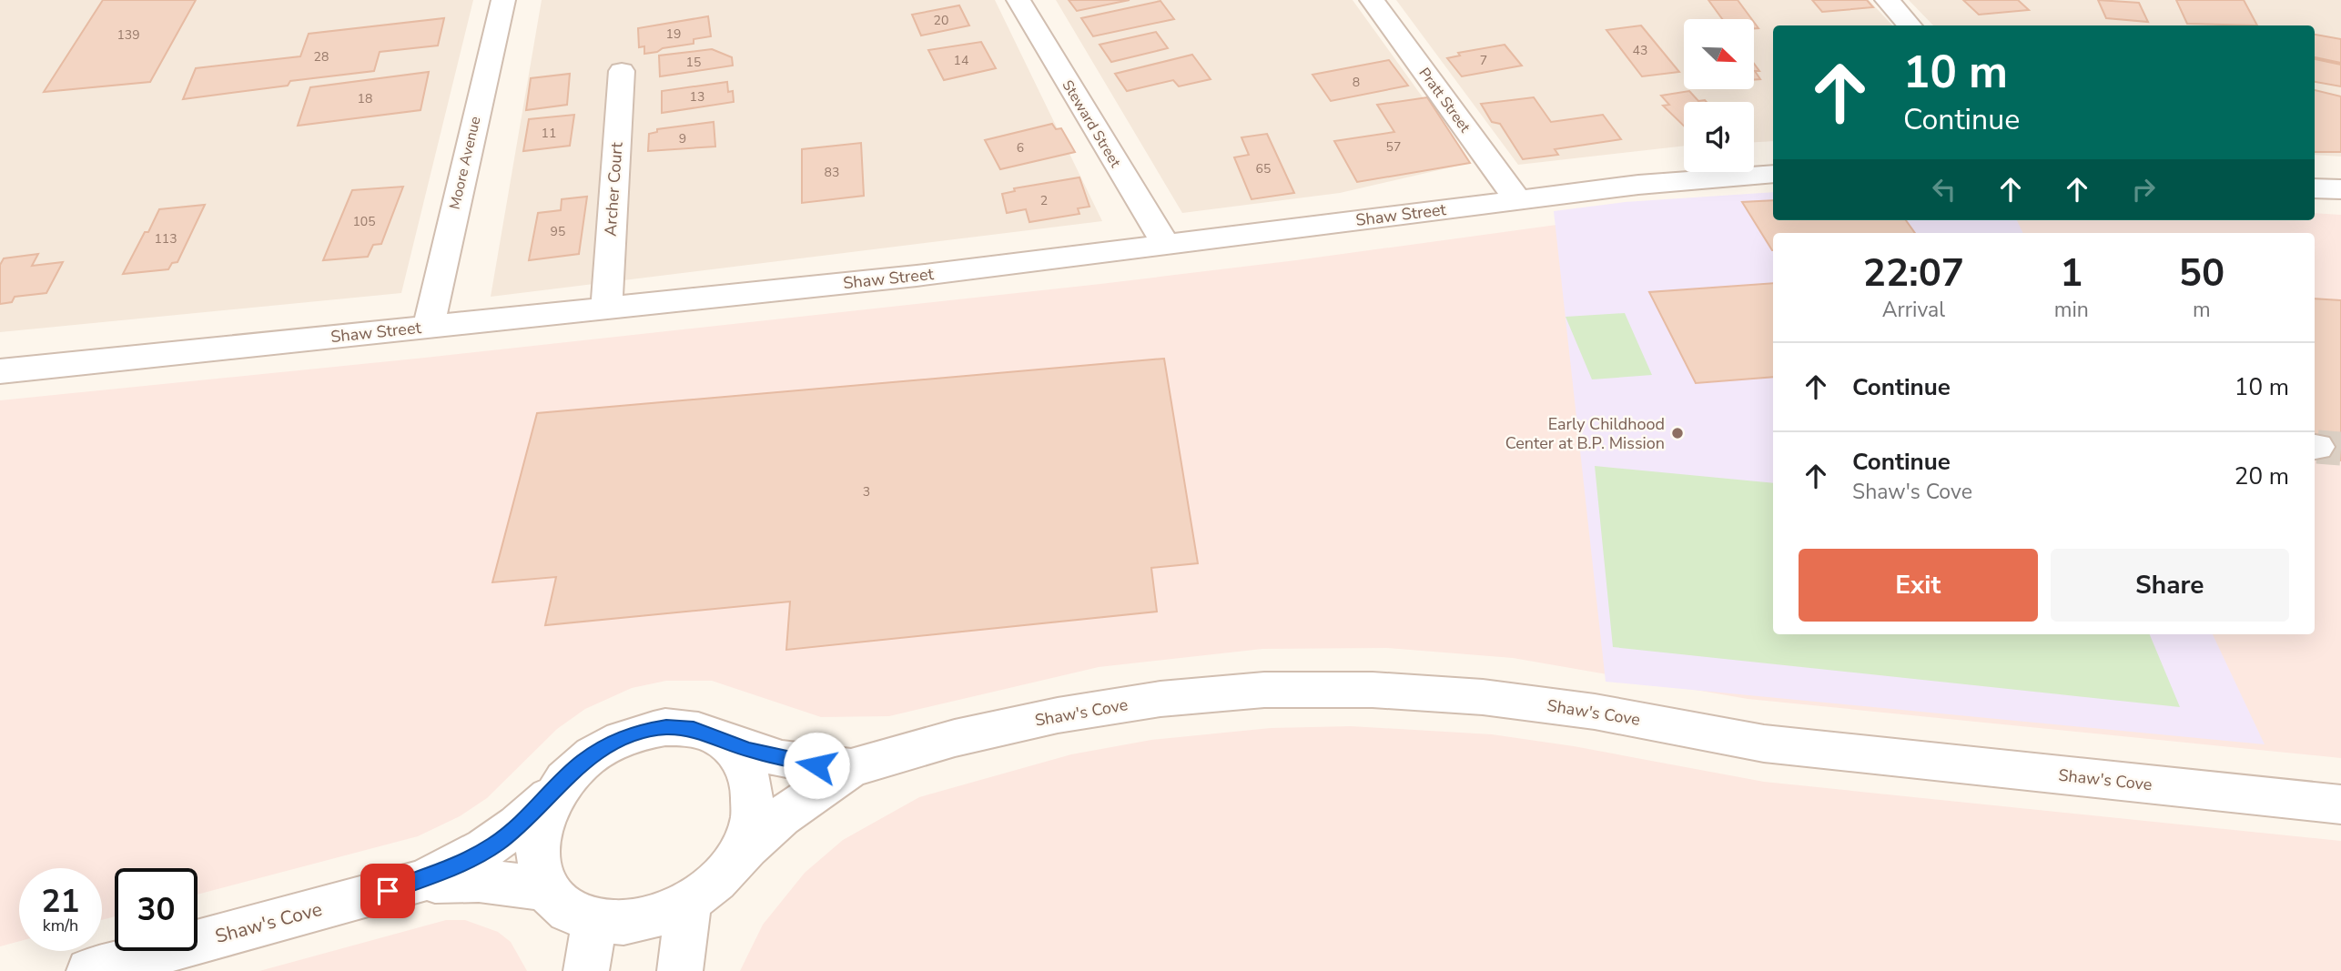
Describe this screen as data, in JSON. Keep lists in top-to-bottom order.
{
  "streets": {
    "street": [
      "Pratt Street",
      "Steward Street",
      "Moore Avenue",
      "Archer Court",
      "Shaw Street",
      "Shaw's Cove"
    ]
  },
  "crossings": [
    ["Pratt Street", "Shaw Street"],
    ["Steward Street", "Shaw Street"],
    ["Moore Avenue", "Shaw Street"],
    ["Archer Court", "Shaw Street"]
  ],
  "places": ["Early Childhood Center at B.P. Mission"],
  "house_numbers": [
    "20",
    "19",
    "139",
    "43",
    "28",
    "14",
    "7",
    "15",
    "8",
    "13",
    "18",
    "11",
    "9",
    "57",
    "6",
    "65",
    "83",
    "2",
    "105",
    "95",
    "113",
    "3"
  ],
  "north": "bottom right",
  "page": {
    "turn": ["10 m", "Continue"],
    "eta": [
      "22:07",
      "Arrival",
      "1",
      "min",
      "50",
      "m"
    ],
    "list": [
      {
        "name": "Continue",
        "value": "10 m"
      },
      {
        "name": "Continue",
        "note": "Shaw's Cove",
        "value": "20 m"
      }
    ],
    "buttons": ["Exit", "Share"],
    "speed": "21 km/h",
    "limit": "30"
  }
}
